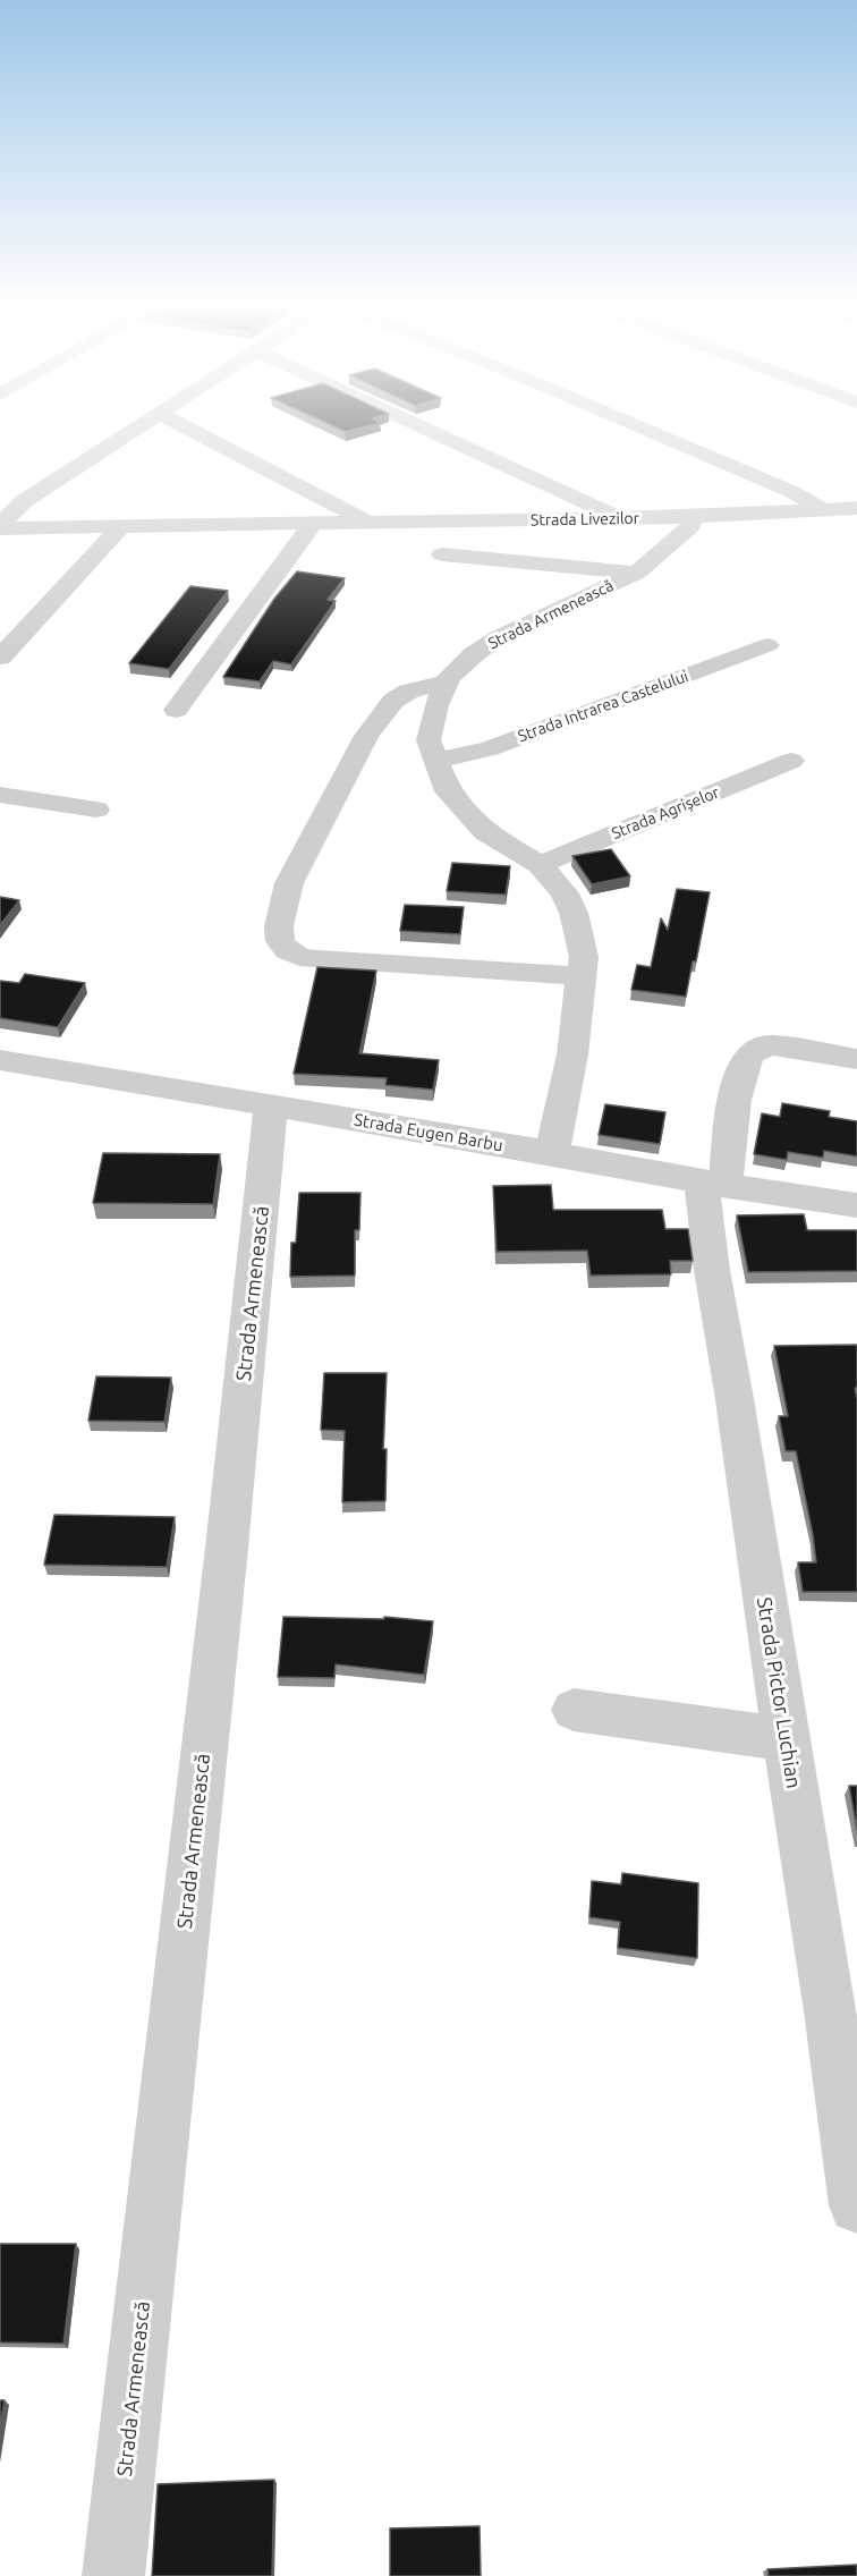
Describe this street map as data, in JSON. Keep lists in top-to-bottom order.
{
  "streets": {
    "street": [
      "Strada Livezilor",
      "Strada Armenească",
      "Strada Intrarea Castelului",
      "Strada Agrișelor",
      "Strada Eugen Barbu",
      "Strada Pictor Luchian"
    ]
  },
  "crossings": [
    ["Strada Livezilor", "Strada Armenească"],
    ["Strada Armenească", "Strada Intrarea Castelului"],
    ["Strada Armenească", "Strada Eugen Barbu"],
    ["Strada Eugen Barbu", "Strada Pictor Luchian"]
  ]
}
